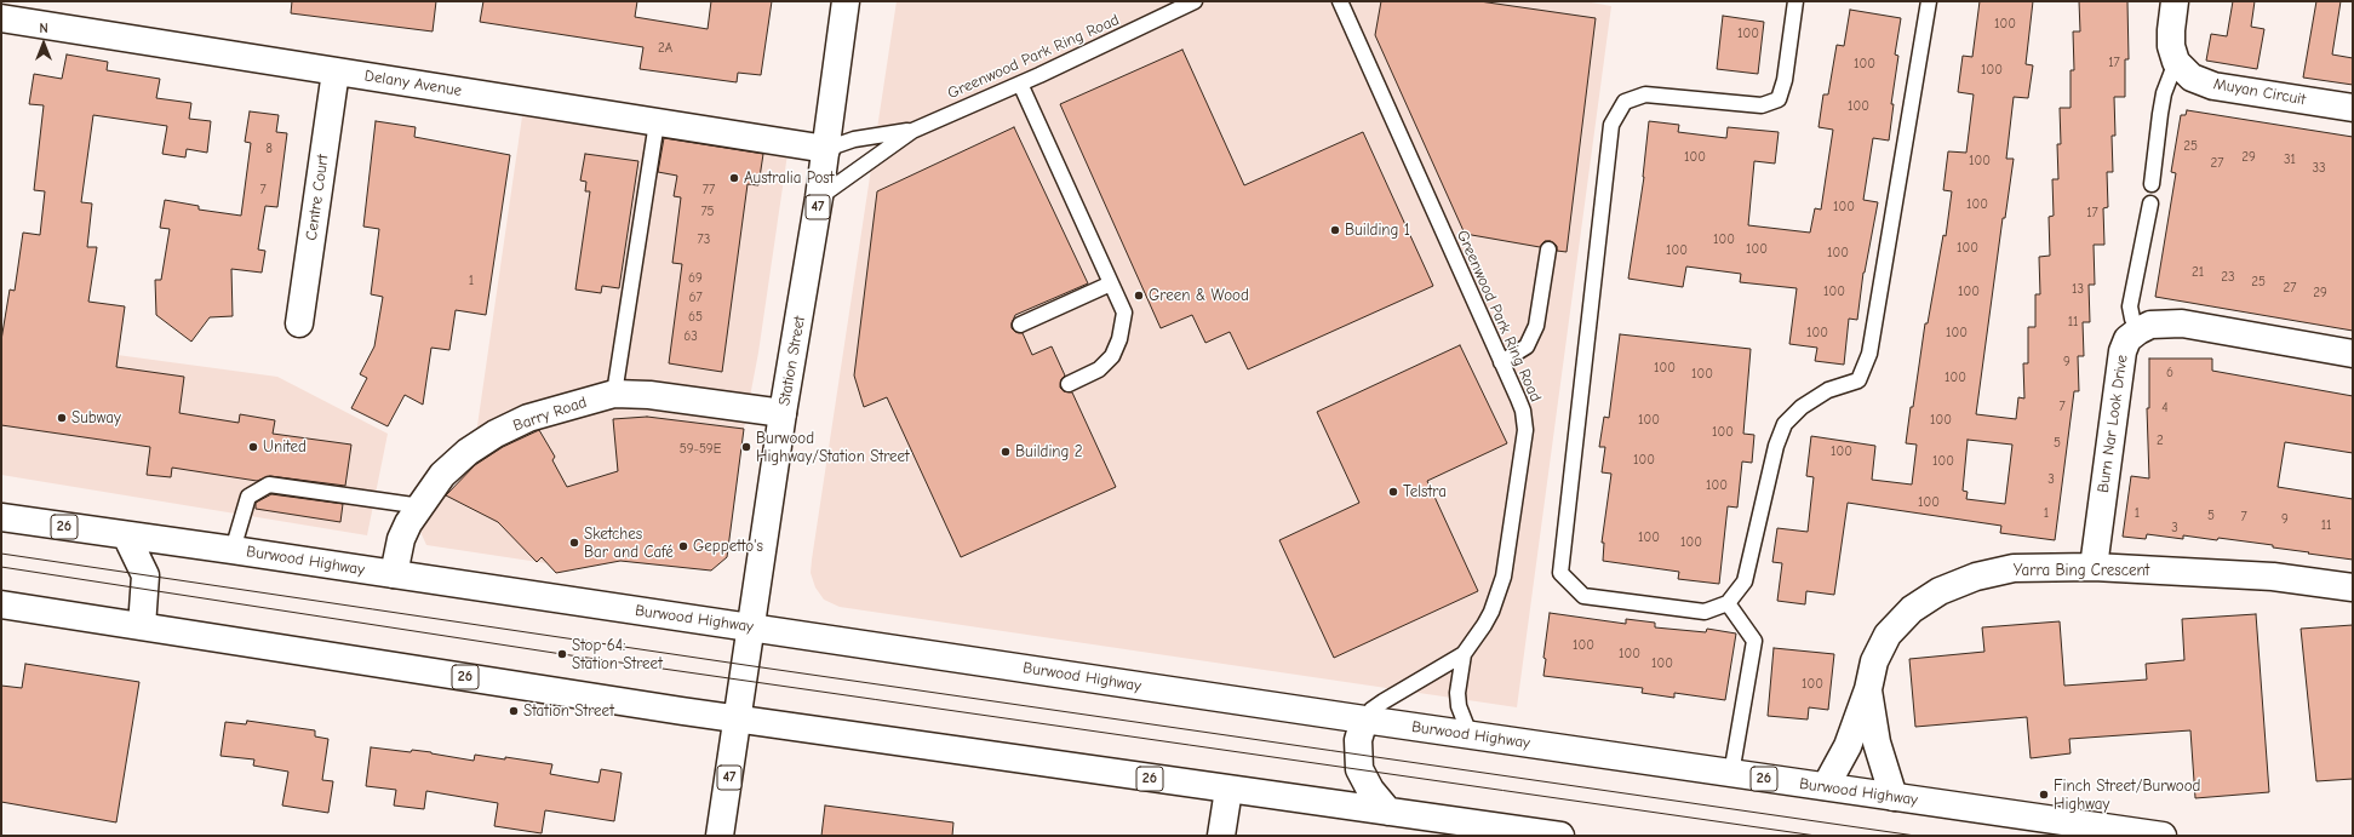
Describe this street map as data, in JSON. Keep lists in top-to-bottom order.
{
  "streets": {
    "main road": [
      "Delany Avenue",
      "Muyan Circuit",
      "Centre Court",
      "47",
      "Station Street",
      "Barry Road",
      "Burn Nar Look Drive",
      "26",
      "Burwood Highway",
      "Yarra Bing Crescent"
    ],
    "lane": ["Greenwood Park Ring Road"]
  },
  "crossings": [
    ["Delany Avenue", "Centre Court"],
    ["Delany Avenue", "Station Street"],
    ["Station Street", "Barry Road"],
    ["Station Street", "26"],
    ["Station Street", "Burwood Highway"],
    ["Barry Road", "Burwood Highway"],
    ["Burn Nar Look Drive", "Yarra Bing Crescent"],
    ["Burwood Highway", "Yarra Bing Crescent"]
  ],
  "places": [
    "Australia Post",
    "Building 1",
    "Green & Wood",
    "Subway",
    "United",
    "Burwood Highway/Station Street",
    "Building 2",
    "Telstra",
    "Sketches Bar and Café",
    "Geppetto's",
    "Stop 64: Station Street",
    "Station Street",
    "Finch Street/Burwood Highway"
  ],
  "house_numbers": [
    "100",
    "100",
    "2A",
    "17",
    "100",
    "100",
    "100",
    "25",
    "8",
    "100",
    "29",
    "31",
    "100",
    "27",
    "33",
    "7",
    "77",
    "100",
    "100",
    "75",
    "17",
    "73",
    "100",
    "100",
    "100",
    "100",
    "100",
    "21",
    "23",
    "69",
    "1",
    "25",
    "27",
    "13",
    "100",
    "100",
    "29",
    "67",
    "65",
    "11",
    "100",
    "100",
    "63",
    "9",
    "100",
    "6",
    "100",
    "100",
    "7",
    "4",
    "100",
    "100",
    "100",
    "2",
    "5",
    "59-59E",
    "100",
    "100",
    "100",
    "3",
    "100",
    "100",
    "1",
    "1",
    "5",
    "7",
    "9",
    "11",
    "3",
    "100",
    "100",
    "100",
    "100",
    "100",
    "100"
  ],
  "north": "top"
}
